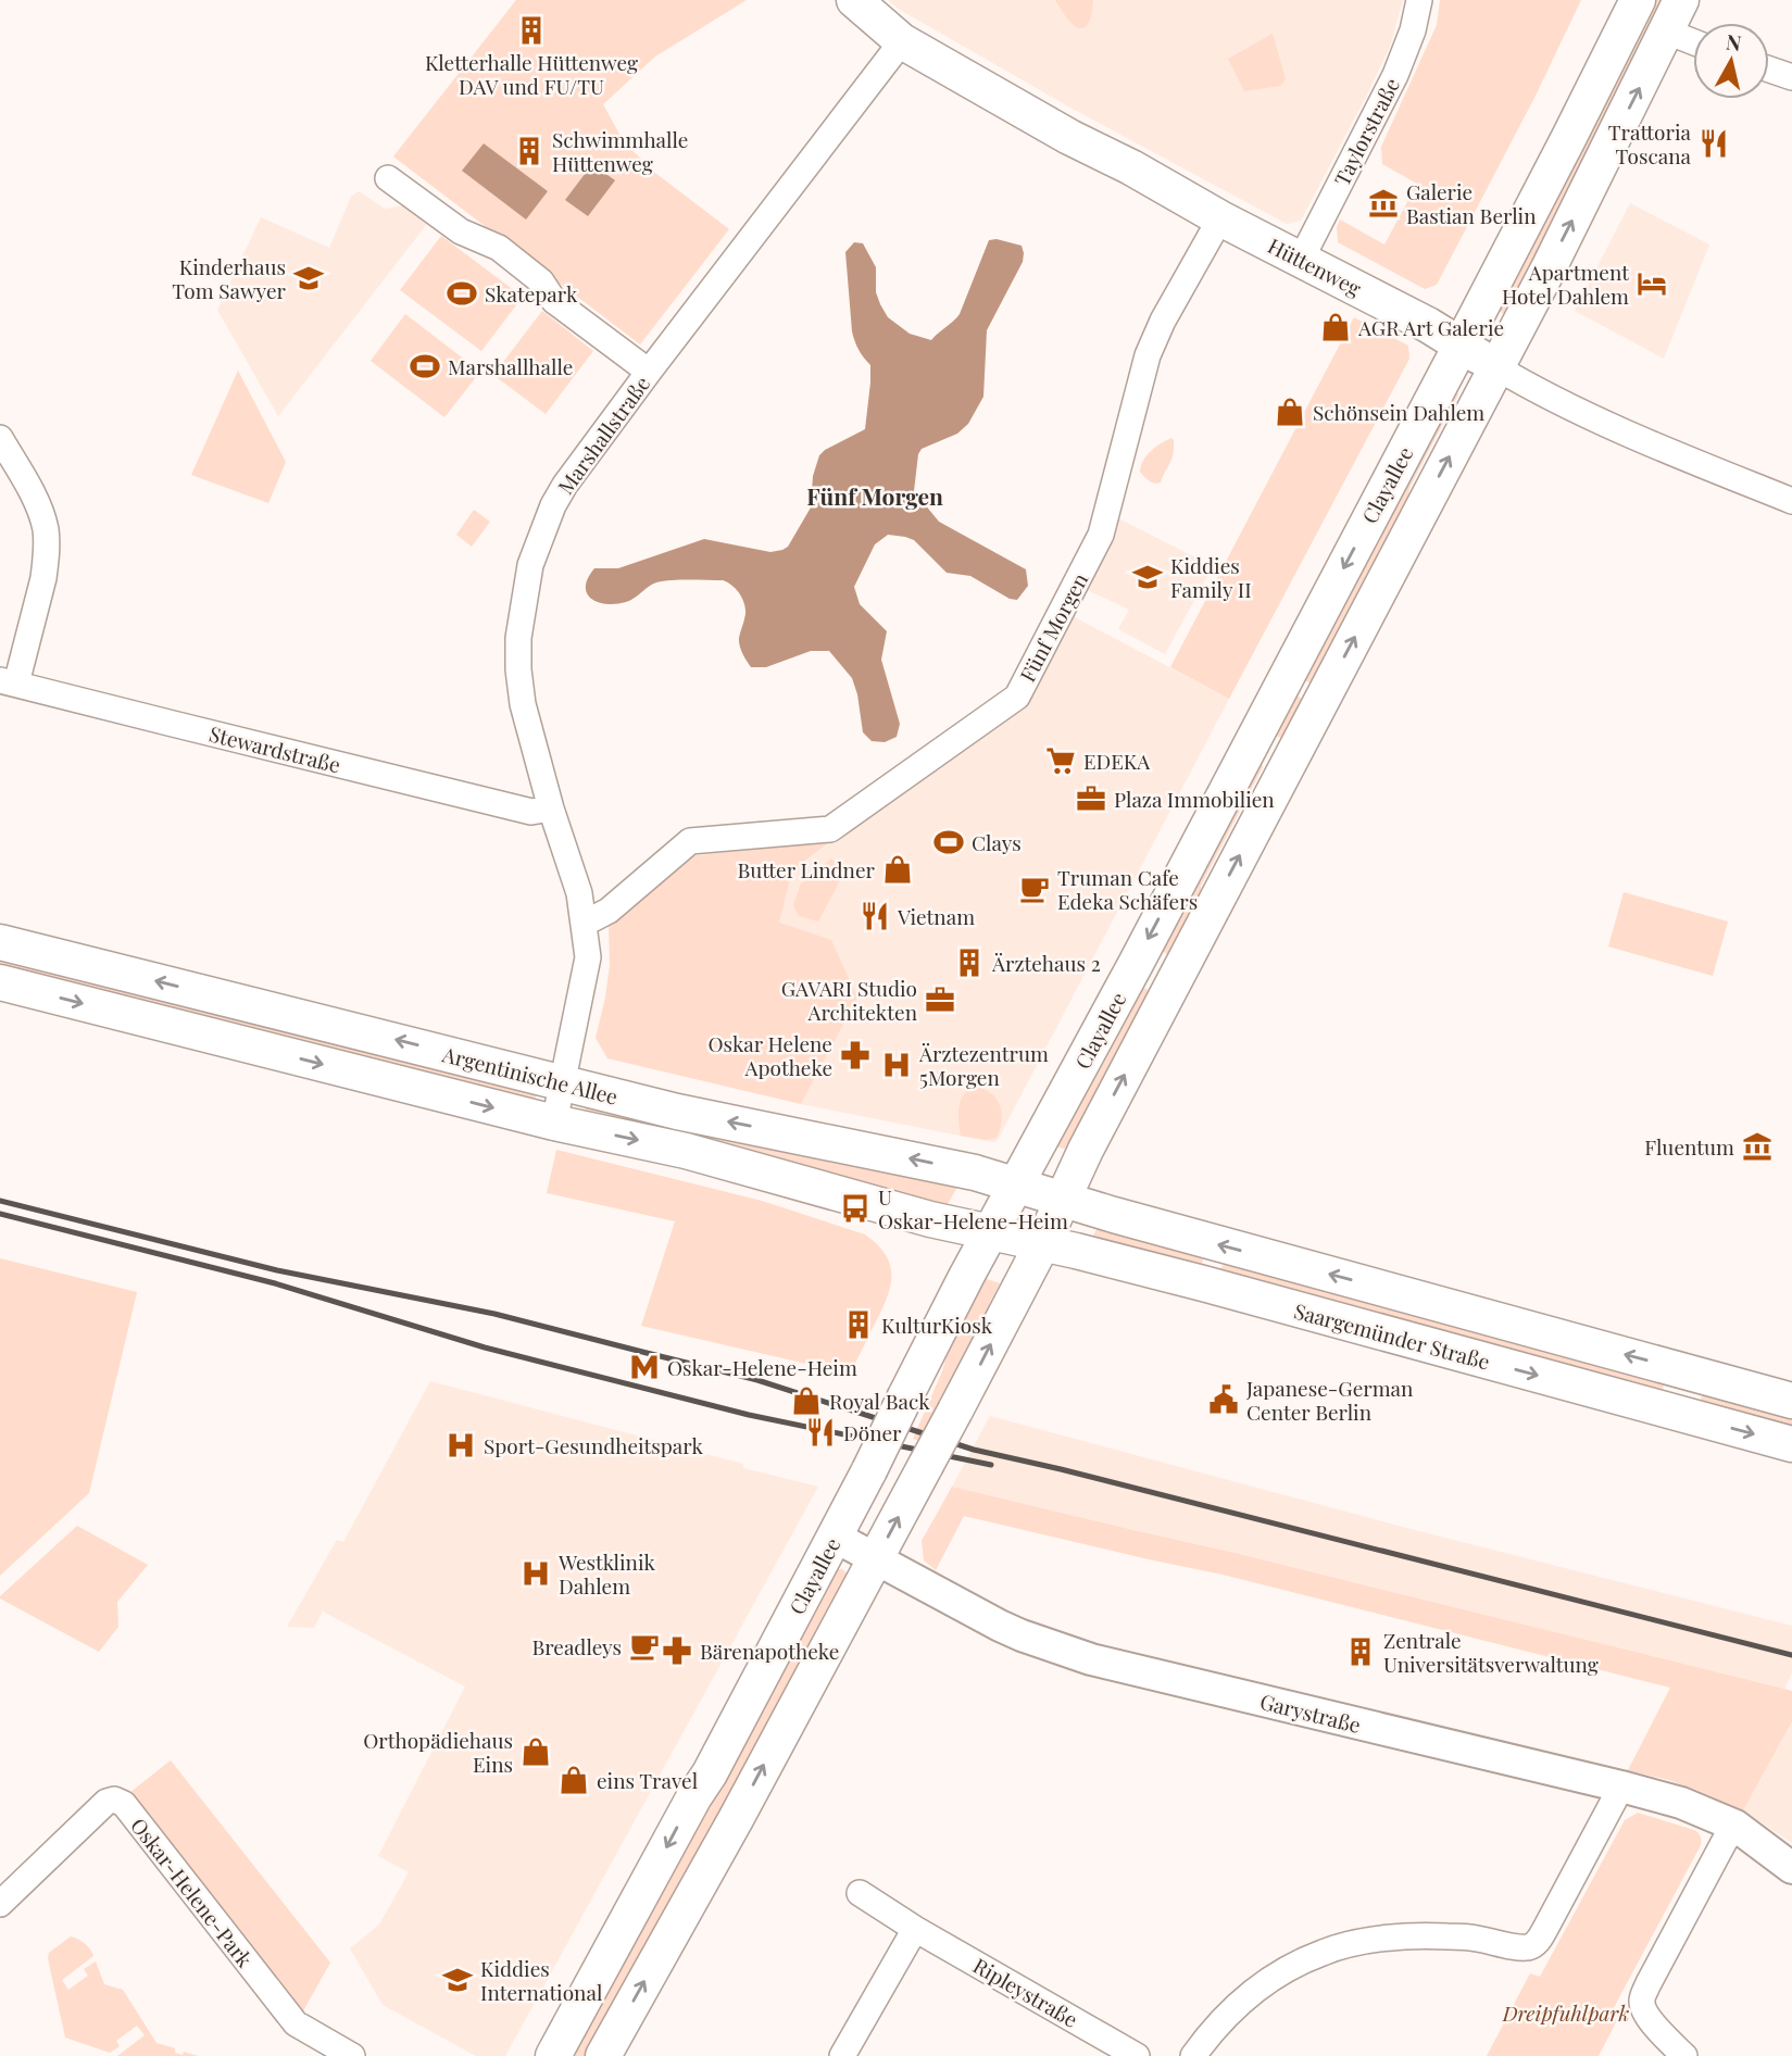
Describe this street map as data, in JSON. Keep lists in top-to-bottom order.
{
  "streets": {
    "main road": [
      "Hüttenweg",
      "Clayallee",
      "Argentinische Allee",
      "Saargemünder Straße"
    ],
    "street": [
      "Taylorstraße",
      "Marshallstraße",
      "Fünf Morgen",
      "Stewardstraße",
      "Garystraße",
      "Oskar-Helene-Park",
      "Ripleystraße"
    ]
  },
  "crossings": [
    ["Taylorstraße", "Hüttenweg"],
    ["Hüttenweg", "Marshallstraße"],
    ["Hüttenweg", "Clayallee"],
    ["Hüttenweg", "Fünf Morgen"],
    ["Marshallstraße", "Fünf Morgen"],
    ["Marshallstraße", "Stewardstraße"],
    ["Marshallstraße", "Argentinische Allee"],
    ["Clayallee", "Argentinische Allee"],
    ["Clayallee", "Saargemünder Straße"],
    ["Clayallee", "Garystraße"],
    ["Argentinische Allee", "Saargemünder Straße"]
  ],
  "districts": ["Fünf Morgen"],
  "parks": ["Dreipfuhlpark"],
  "places": {
    "building": [
      "Kletterhalle Hüttenweg DAV und FU/TU",
      "Schwimmhalle Hüttenweg",
      "Ärztehaus 2",
      "KulturKiosk",
      "Zentrale Universitätsverwaltung"
    ],
    "restaurant": ["Trattoria Toscana", "Vietnam", "Döner"],
    "museum": ["Galerie Bastian Berlin", "Fluentum"],
    "school or university": ["Kinderhaus Tom Sawyer", "Kiddies Family II", "Kiddies International"],
    "hotel": ["Apartment Hotel Dahlem"],
    "sports": ["Skatepark", "Marshallhalle", "Clays"],
    "shop": [
      "AGR Art Galerie",
      "Schönsein Dahlem",
      "Butter Lindner",
      "Royal Back",
      "Orthopädiehaus Eins",
      "eins Travel"
    ],
    "supermarket": ["EDEKA"],
    "office": ["Plaza Immobilien", "GAVARI Studio Architekten"],
    "cafe": ["Truman Cafe Edeka Schäfers", "Breadleys"],
    "pharmacy": ["Oskar Helene Apotheke", "Bärenapotheke"],
    "hospital": ["Ärztezentrum 5Morgen", "Sport-Gesundheitspark", "Westklinik Dahlem"],
    "bus stop": ["U Oskar-Helene-Heim"],
    "metro station": ["Oskar-Helene-Heim"],
    "public building": ["Japanese-German Center Berlin"]
  },
  "north": "top"
}
